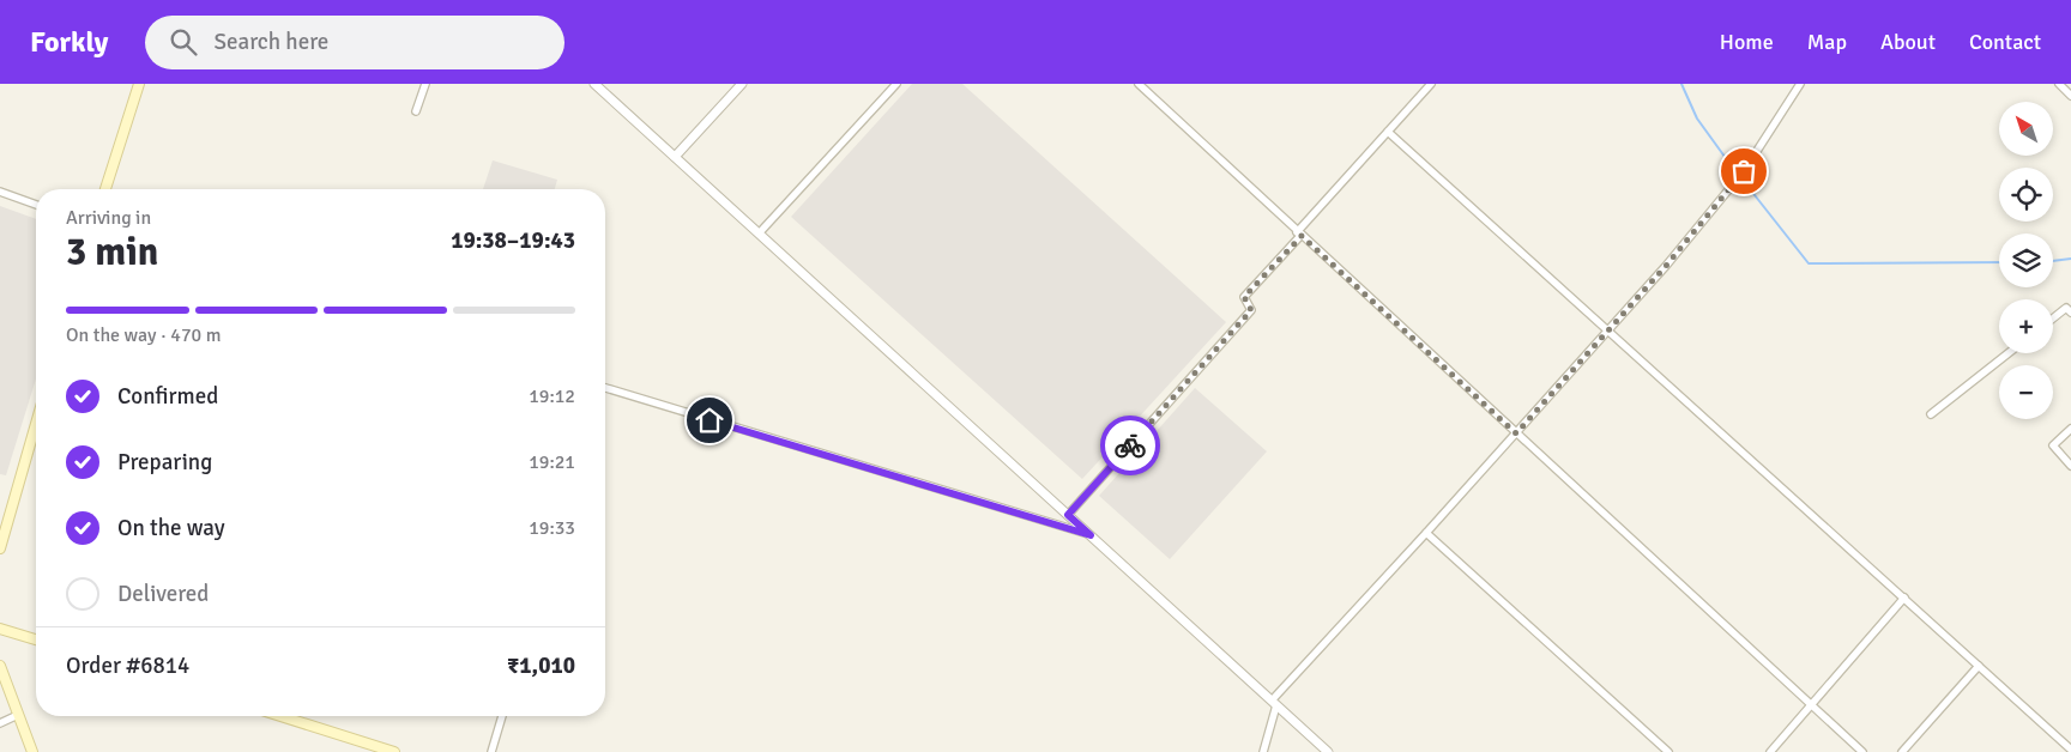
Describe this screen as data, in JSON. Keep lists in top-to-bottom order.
{
  "north": "top left",
  "page": {
    "header": "Forkly",
    "search": "Search here",
    "nav": [
      "Home",
      "Map",
      "About",
      "Contact"
    ],
    "map_buttons": ["+", "−"],
    "heading": ["3 min", "Arriving in", "19:38–19:43"],
    "panel": ["Order #6814", "₹1,010"],
    "bar": "On the way · 470 m",
    "list": [
      ["Confirmed", "19:12"],
      ["Preparing", "19:21"],
      ["On the way", "19:33"],
      "Delivered"
    ]
  }
}
